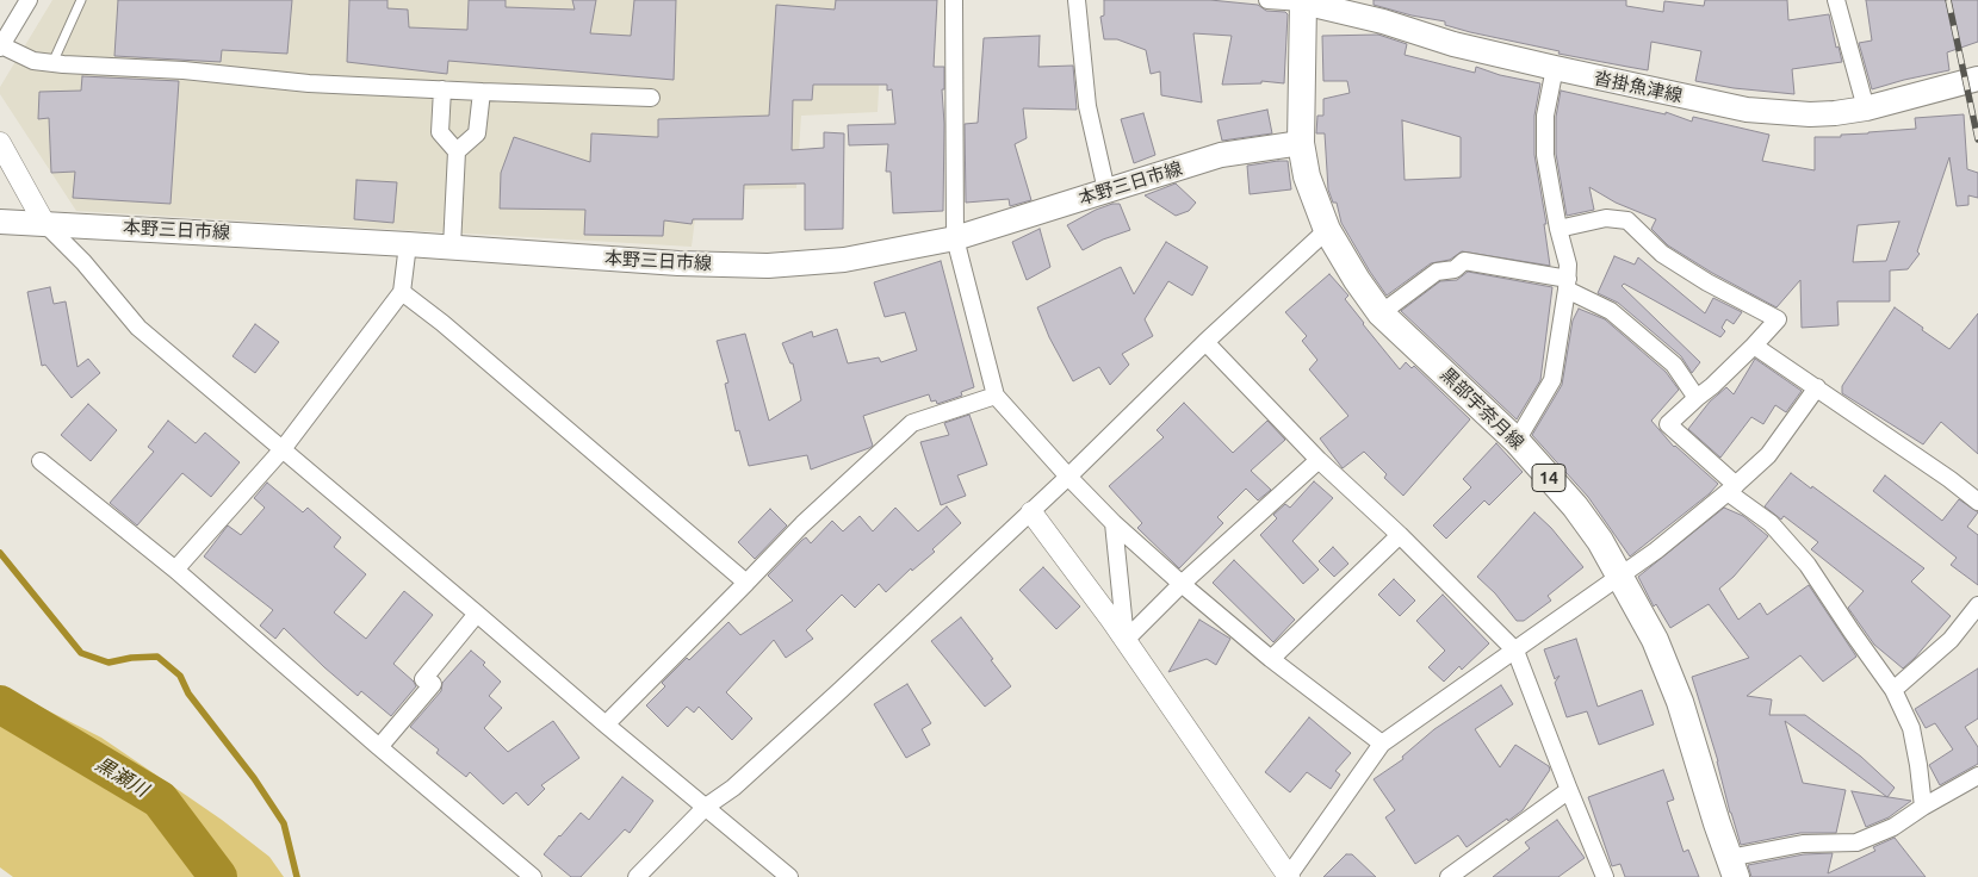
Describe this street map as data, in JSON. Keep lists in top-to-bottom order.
{
  "streets": {
    "main road": [
      "沓掛魚津線",
      "本野三日市線",
      "黒部宇奈月線",
      "14"
    ]
  },
  "crossings": [
    ["沓掛魚津線", "黒部宇奈月線"],
    ["本野三日市線", "黒部宇奈月線"]
  ],
  "water": ["黒瀬川"]
}
